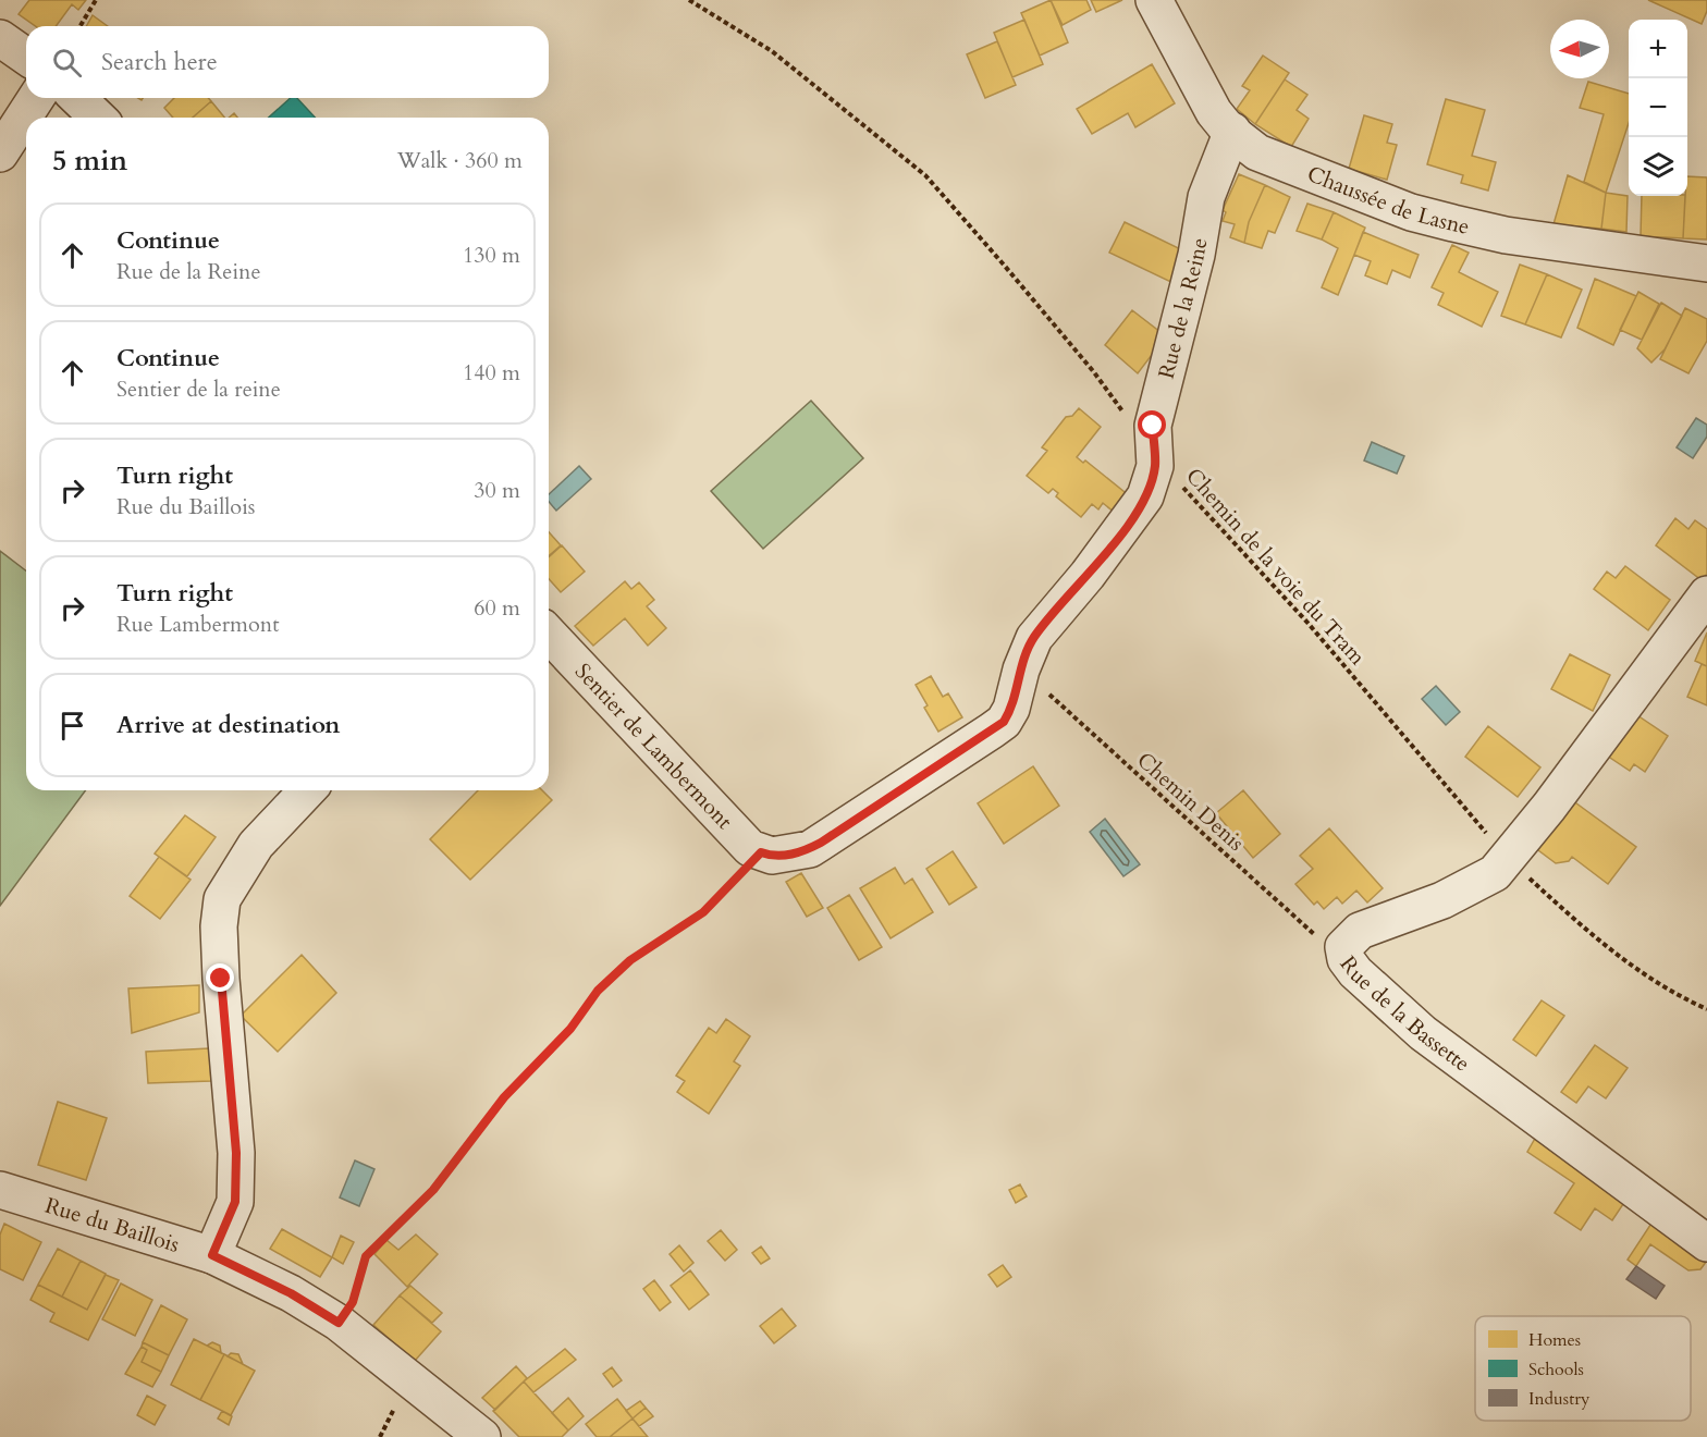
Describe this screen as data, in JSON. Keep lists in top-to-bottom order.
{
  "streets": {
    "street": [
      "Chaussée de Lasne",
      "Rue de la Reine",
      "Sentier de Lambermont",
      "Rue de la Bassette",
      "Rue du Baillois"
    ],
    "path": ["Chemin de la voie du Tram", "Chemin Denis"]
  },
  "crossings": [
    ["Chaussée de Lasne", "Rue de la Reine"],
    ["Rue de la Reine", "Chemin de la voie du Tram"],
    ["Rue de la Reine", "Sentier de Lambermont"],
    ["Rue de la Reine", "Chemin Denis"],
    ["Chemin de la voie du Tram", "Rue de la Bassette"],
    ["Chemin Denis", "Rue de la Bassette"]
  ],
  "legend": ["Homes", "Schools", "Industry"],
  "north": "left",
  "page": {
    "map_buttons": ["+", "−"],
    "search": "Search here",
    "heading": ["5 min", "Walk · 360 m"],
    "list": [
      ["Continue", "Rue de la Reine", "130 m"],
      ["Continue", "Sentier de la reine", "140 m"],
      ["Turn right", "Rue du Baillois", "30 m"],
      ["Turn right", "Rue Lambermont", "60 m"],
      "Arrive at destination"
    ]
  }
}
